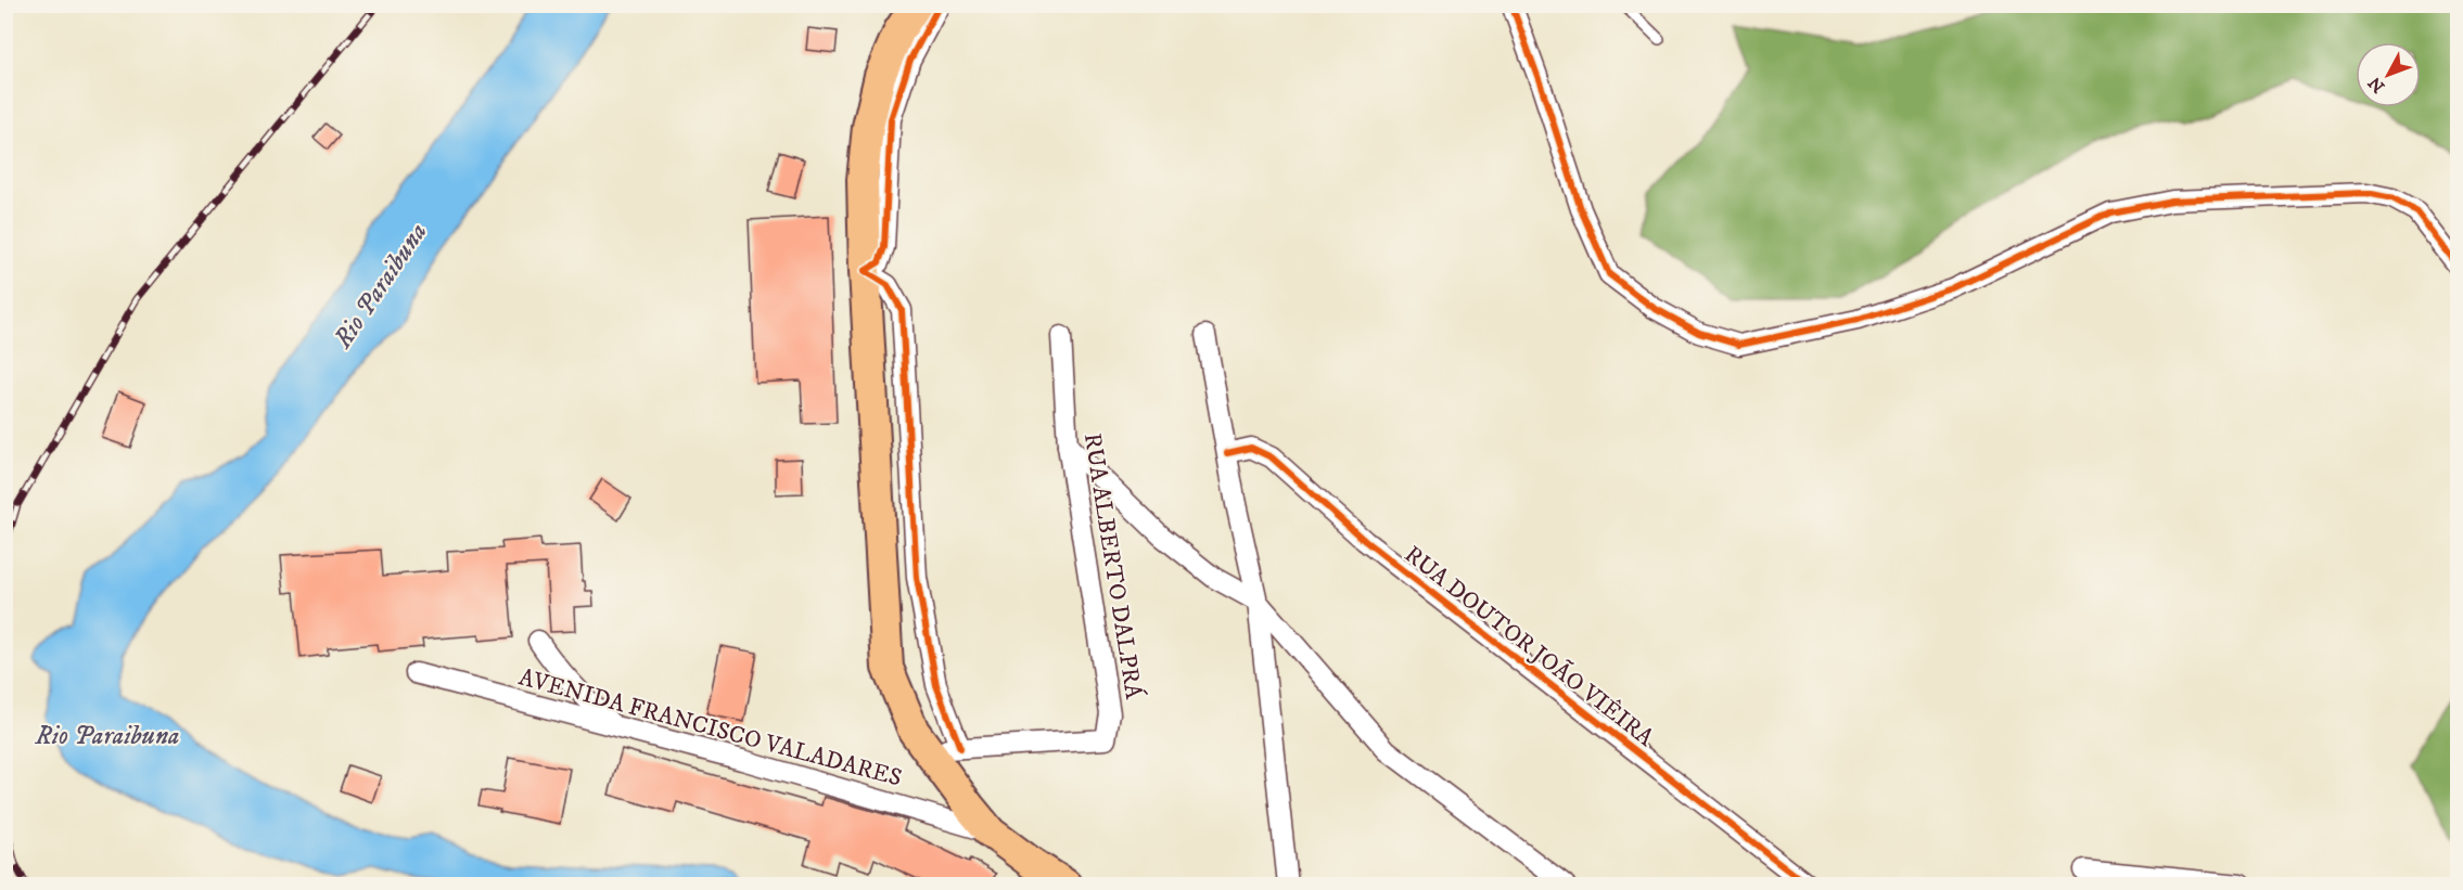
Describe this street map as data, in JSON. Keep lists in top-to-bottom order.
{
  "streets": {
    "street": ["RUA ALBERTO DALPRÁ", "RUA DOUTOR JOÃO VIÊIRA", "AVENIDA FRANCISCO VALADARES"]
  },
  "water": ["Rio Paraibuna"],
  "north": "bottom left"
}
